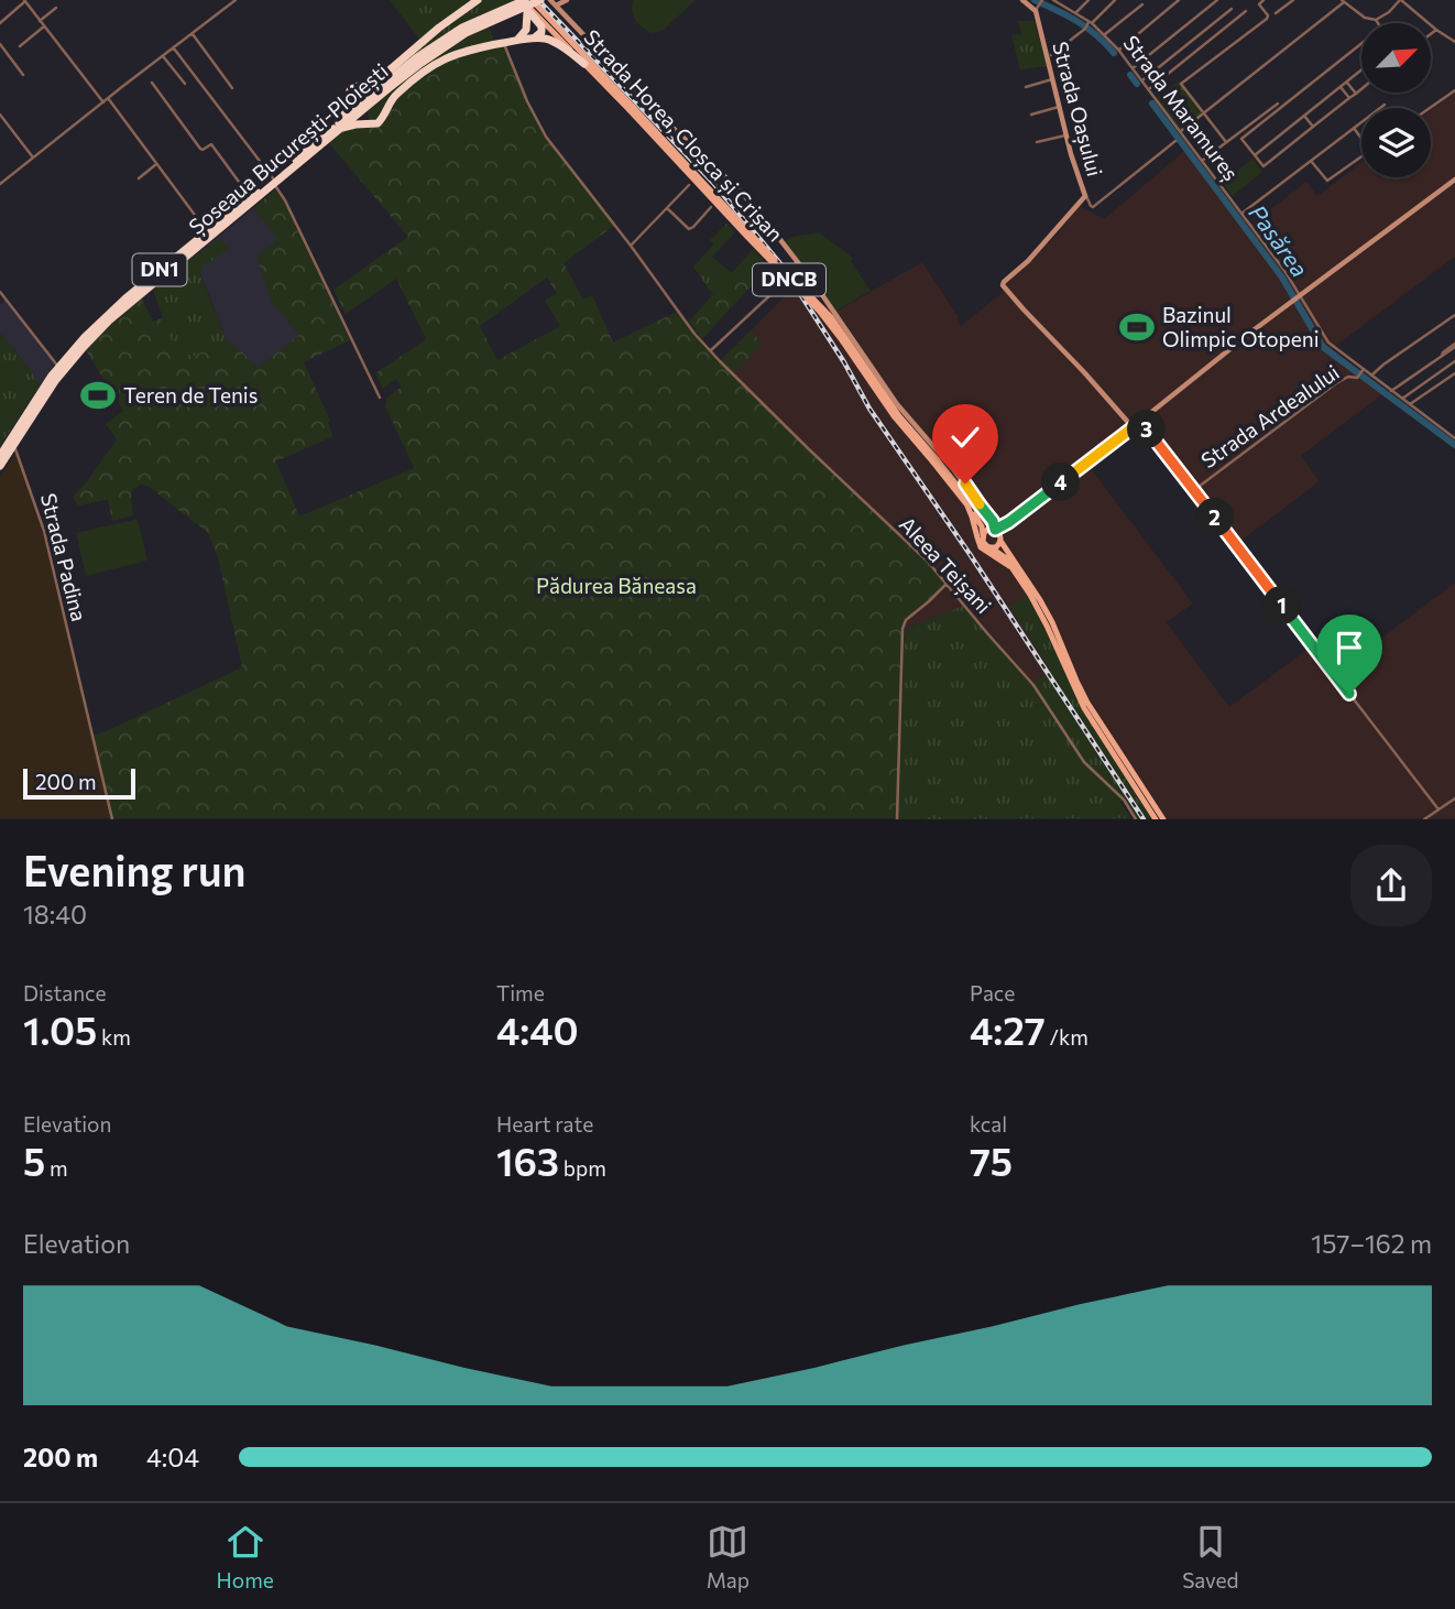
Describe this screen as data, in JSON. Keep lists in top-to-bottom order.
{
  "streets": {
    "highway": ["Șoseaua București-Ploiești", "DN1"],
    "main road": ["Strada Horea, Cloșca și Crișan", "DNCB"],
    "street": [
      "Strada Maramureș",
      "Strada Oașului",
      "Strada Ardealului",
      "Strada Padina",
      "Aleea Teișani"
    ]
  },
  "crossings": [
    ["Strada Maramureș", "Strada Ardealului"],
    ["Strada Horea, Cloșca și Crișan", "DNCB"],
    ["Șoseaua București-Ploiești", "DNCB"],
    ["Șoseaua București-Ploiești", "Strada Padina"]
  ],
  "water": ["Pasărea"],
  "parks": ["Pădurea Băneasa"],
  "places": {
    "sports": ["Bazinul Olimpic Otopeni", "Teren de Tenis"]
  },
  "scale_bar": "200 m",
  "north": "top right",
  "page": {
    "pins": [
      "3",
      "4",
      "2",
      "1"
    ],
    "scale": "200 m",
    "heading": ["Evening run", "18:40"],
    "stats": [
      ["Distance", "1.05 km"],
      ["Time", "4:40"],
      ["Pace", "4:27 /km"],
      ["Elevation", "5 m"],
      ["Heart rate", "163 bpm"],
      ["kcal", "75"]
    ],
    "chart": ["Elevation", "157–162 m"],
    "list": [
      {
        "name": "200 m",
        "note": "4:04"
      }
    ],
    "tabs": ["Home", "Map", "Saved"]
  }
}
